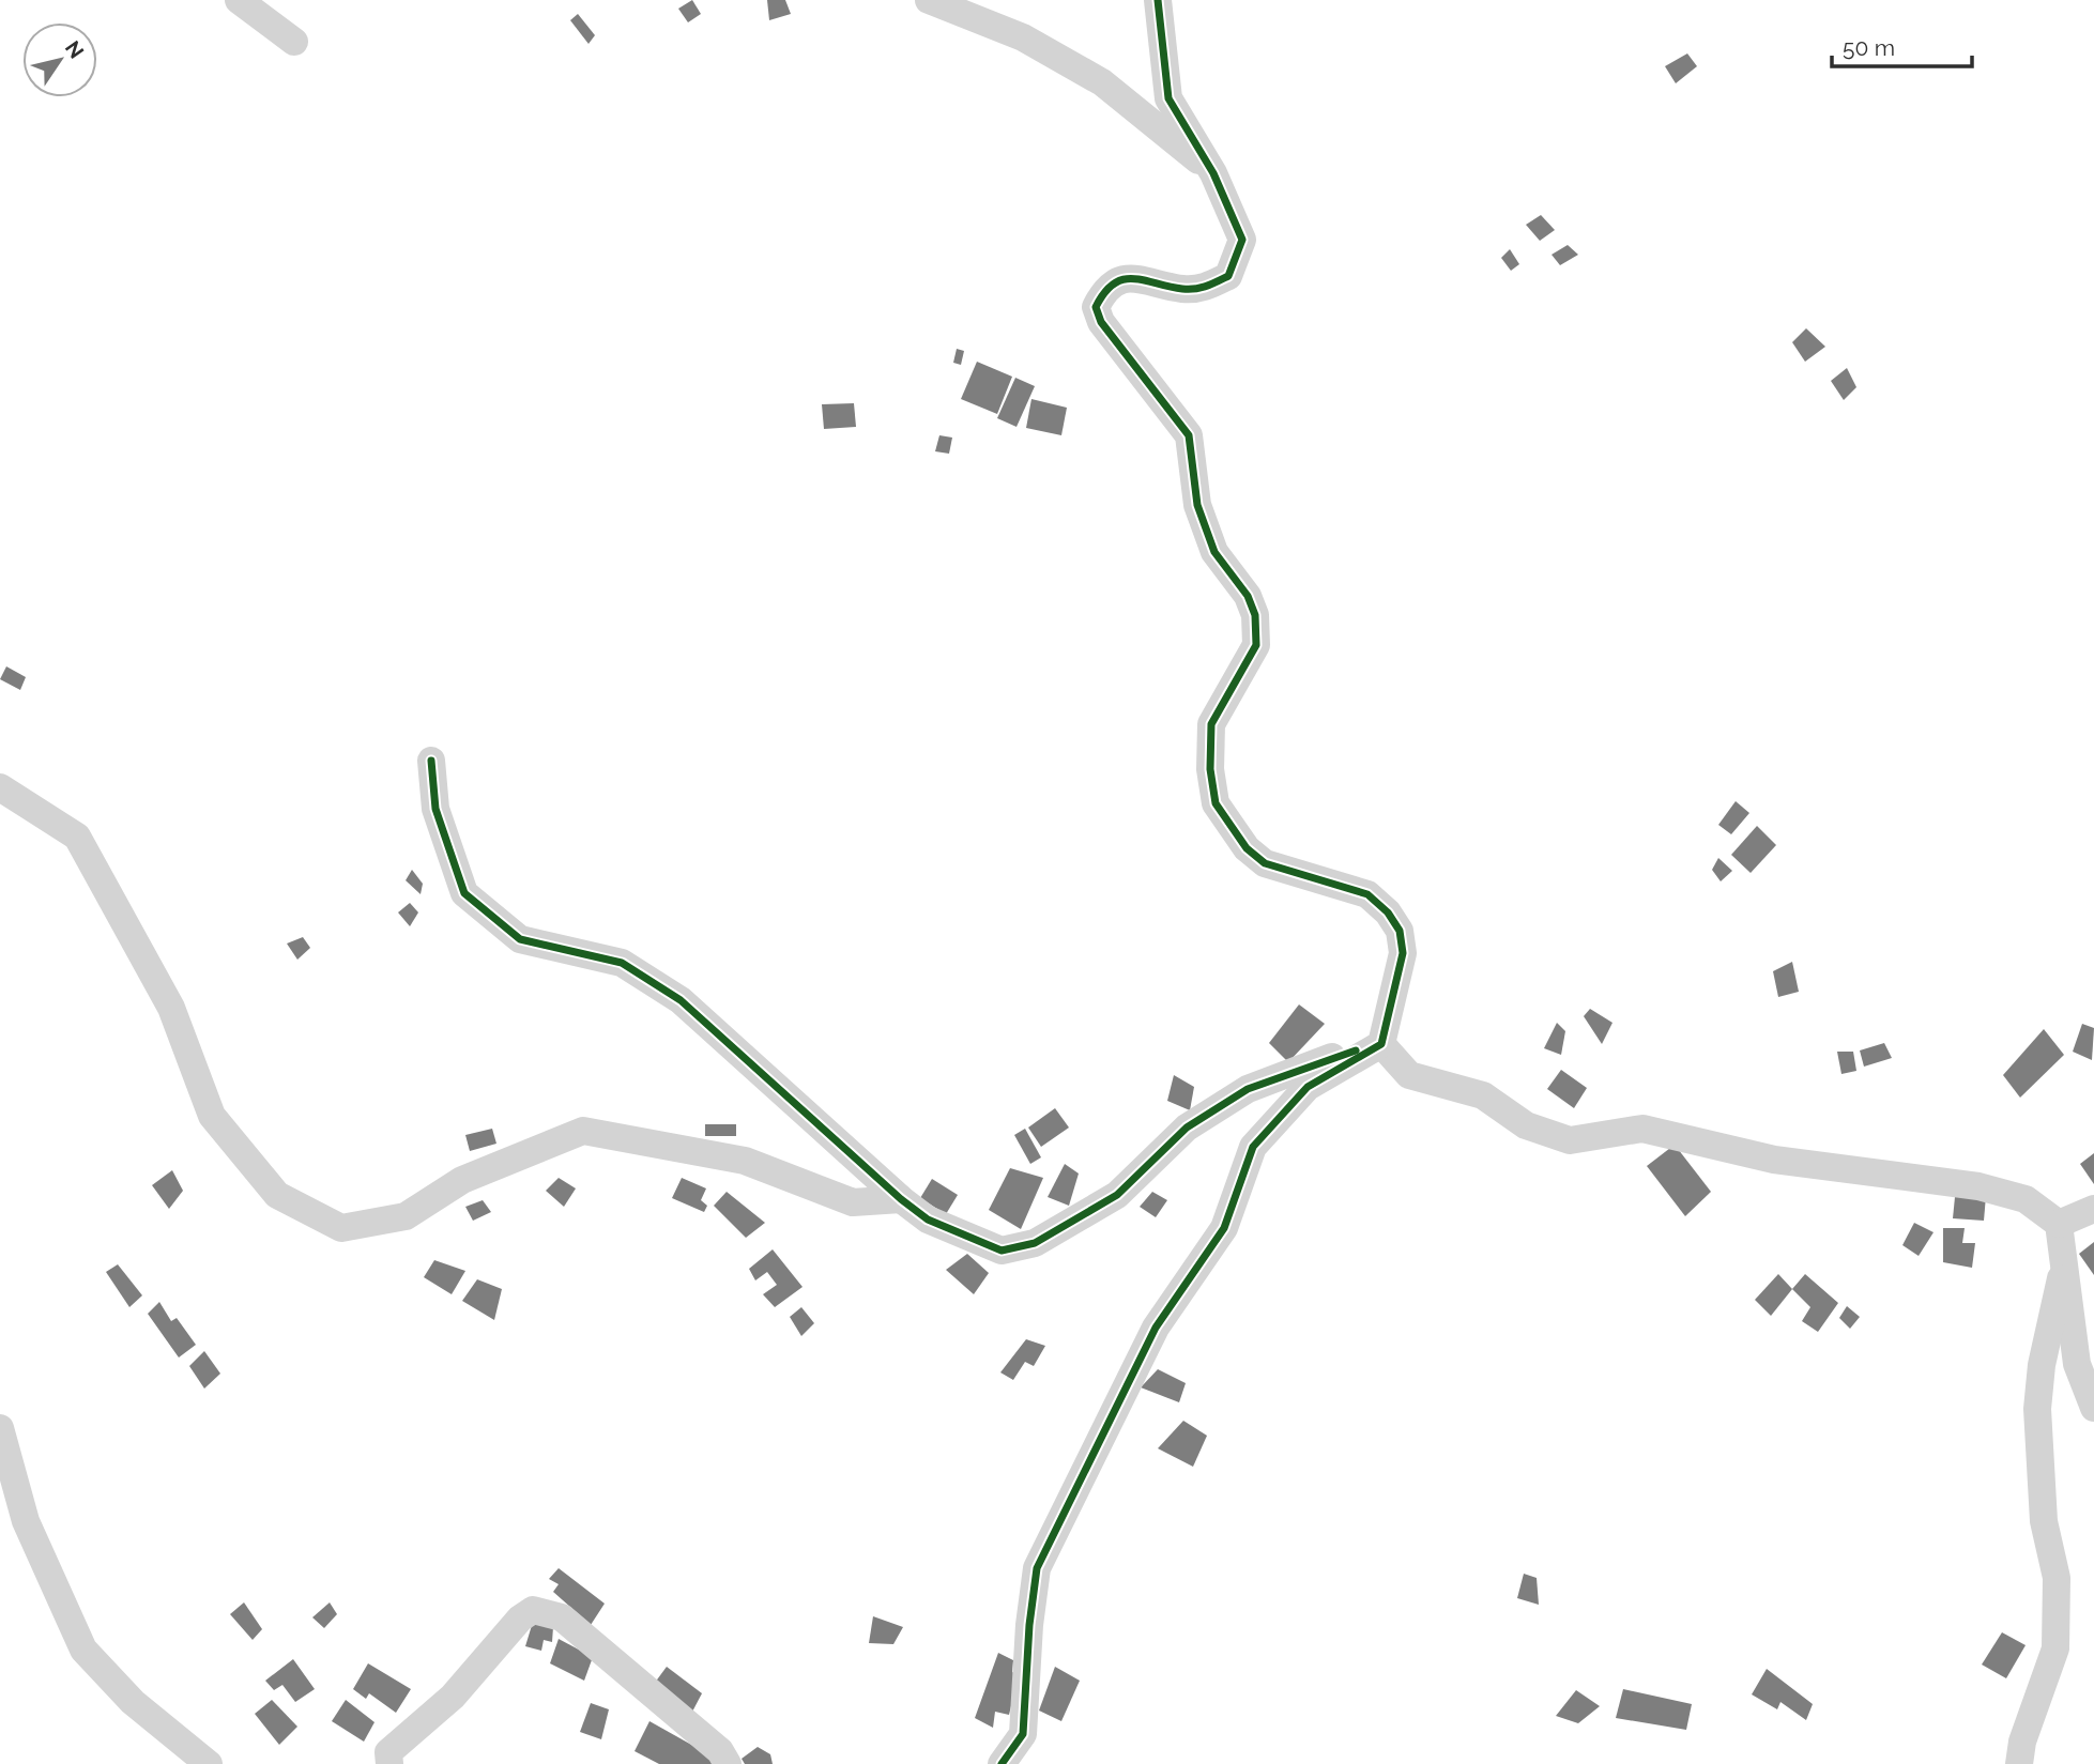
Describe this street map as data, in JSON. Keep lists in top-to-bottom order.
{
  "scale_bar": "50 m",
  "north": "top right"
}
